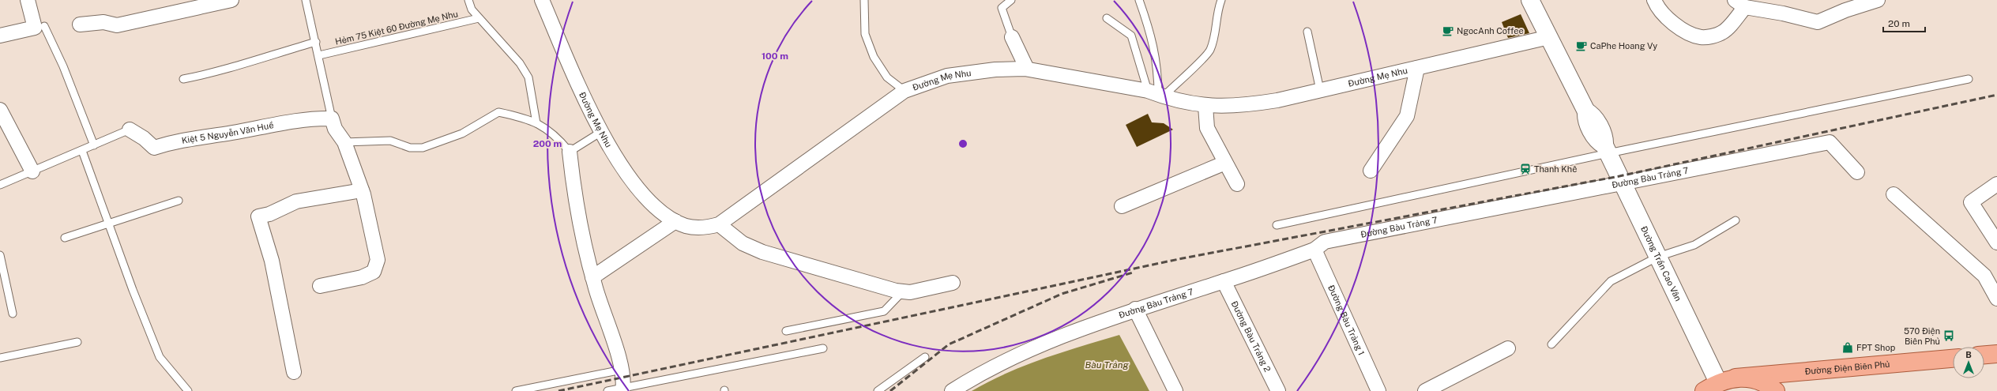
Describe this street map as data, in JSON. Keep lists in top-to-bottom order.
{
  "streets": {
    "main road": ["Đường Trần Cao Vân", "Đường Điện Biên Phủ"],
    "street": [
      "Đường Mẹ Nhu",
      "Kiệt 5 Nguyễn Văn Huề",
      "Đường Bàu Trảng 7",
      "Đường Bàu Trảng 1",
      "Đường Bàu Trảng 2"
    ],
    "lane": ["Hẻm 75 Kiệt 60 Đường Mẹ Nhu"]
  },
  "crossings": [
    ["Đường Mẹ Nhu", "Đường Trần Cao Vân"],
    ["Đường Bàu Trảng 7", "Đường Trần Cao Vân"],
    ["Đường Bàu Trảng 7", "Đường Bàu Trảng 1"],
    ["Đường Bàu Trảng 7", "Đường Bàu Trảng 2"]
  ],
  "water": ["Bàu Trảng"],
  "places": {
    "cafe": ["NgocAnh Coffee", "CaPhe Hoang Vy"],
    "station": ["Thanh Khê"],
    "bus stop": ["570 Điện Biên Phủ"],
    "shop": ["FPT Shop"]
  },
  "scale_bar": "20 m",
  "north": "top",
  "rings": ["100 m", "200 m"]
}
